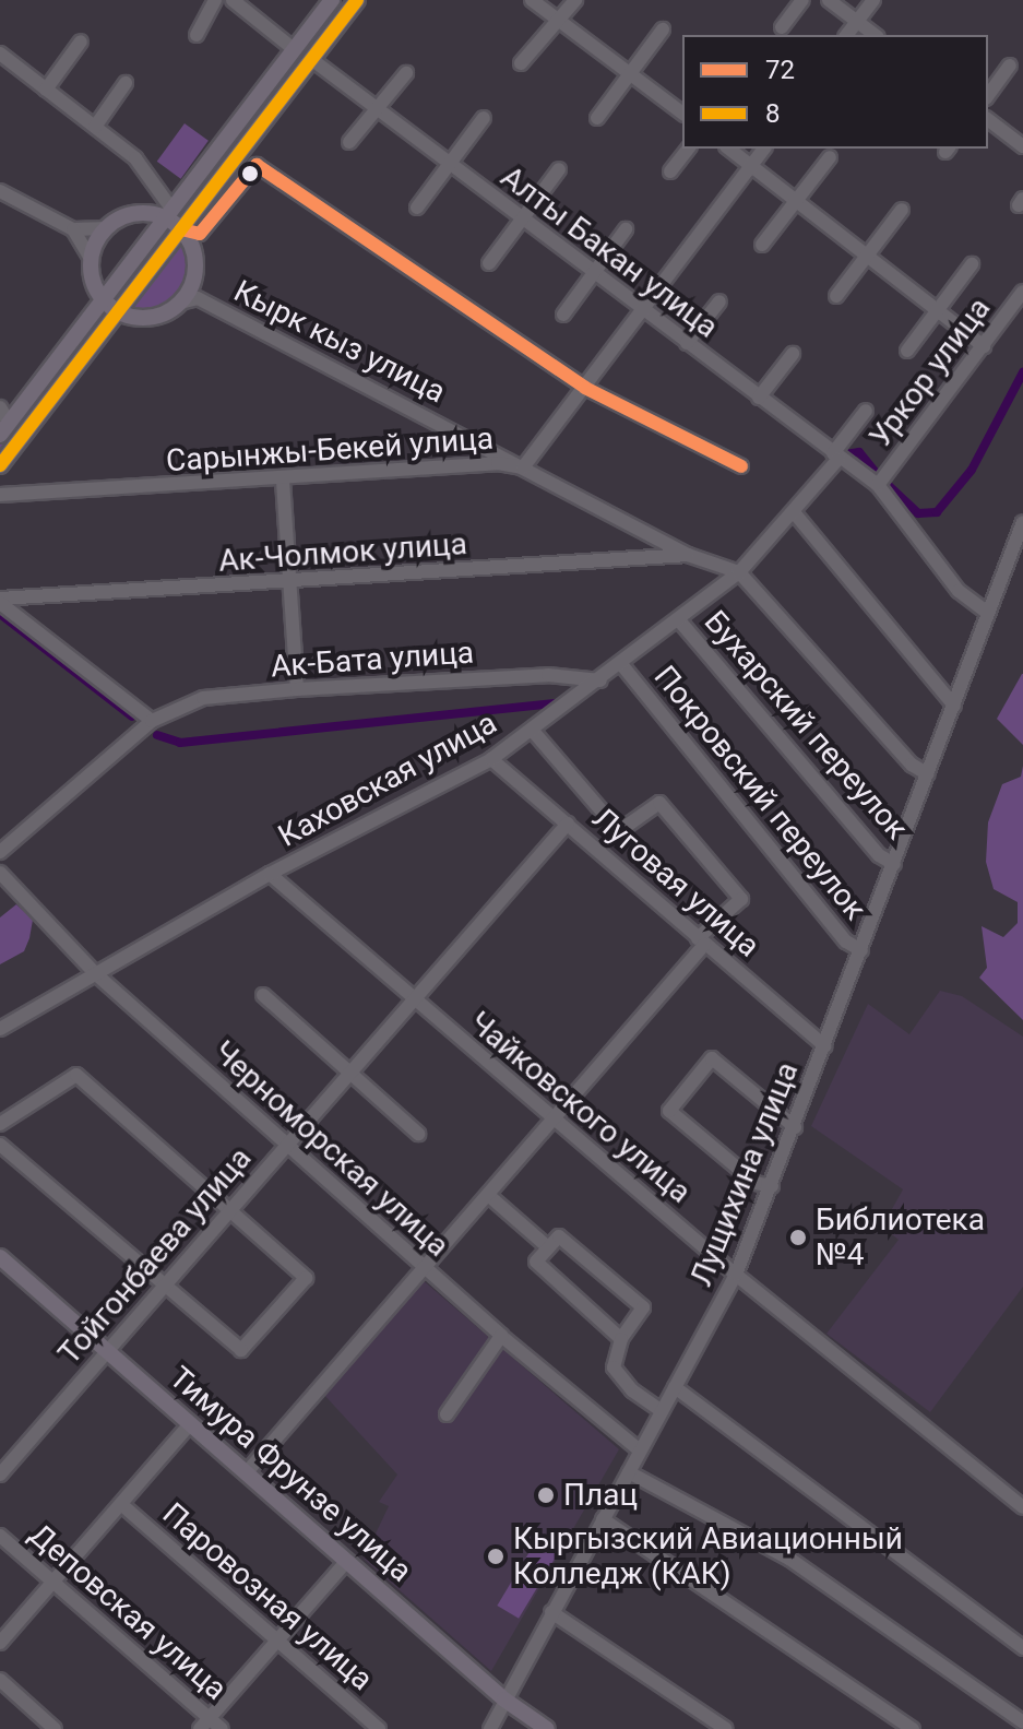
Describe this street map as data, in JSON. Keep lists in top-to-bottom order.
{
  "streets": {
    "main road": ["Тимура Фрунзе улица"],
    "street": [
      "Алты Бакан улица",
      "Кырк кыз улица",
      "Уркор улица",
      "Сарынжы-Бекей улица",
      "Ак-Чолмок улица",
      "Ак-Бата улица",
      "Бухарский переулок",
      "Каховская улица",
      "Покровский переулок",
      "Луговая улица",
      "Чайковского улица",
      "Черноморская улица",
      "Лущихина улица",
      "Тойгонбаева улица",
      "Паровозная улица",
      "Деповская улица"
    ]
  },
  "crossings": [
    ["Алты Бакан улица", "Уркор улица"],
    ["Алты Бакан улица", "Сарынжы-Бекей улица"],
    ["Алты Бакан улица", "Каховская улица"],
    ["Кырк кыз улица", "Сарынжы-Бекей улица"],
    ["Кырк кыз улица", "Ак-Чолмок улица"],
    ["Кырк кыз улица", "Каховская улица"],
    ["Ак-Бата улица", "Каховская улица"],
    ["Бухарский переулок", "Каховская улица"],
    ["Бухарский переулок", "Лущихина улица"],
    ["Каховская улица", "Покровский переулок"],
    ["Каховская улица", "Луговая улица"],
    ["Каховская улица", "Чайковского улица"],
    ["Каховская улица", "Черноморская улица"],
    ["Покровский переулок", "Лущихина улица"],
    ["Луговая улица", "Лущихина улица"],
    ["Луговая улица", "Тойгонбаева улица"],
    ["Чайковского улица", "Лущихина улица"],
    ["Чайковского улица", "Тойгонбаева улица"],
    ["Черноморская улица", "Лущихина улица"],
    ["Черноморская улица", "Тойгонбаева улица"],
    ["Лущихина улица", "Тимура Фрунзе улица"],
    ["Тойгонбаева улица", "Тимура Фрунзе улица"]
  ],
  "places": ["Библиотека №4", "Плац", "Кыргызский Авиационный Колледж (КАК)"],
  "lines": ["transit line 8", "transit line 72"],
  "legend": ["72", "8"]
}
